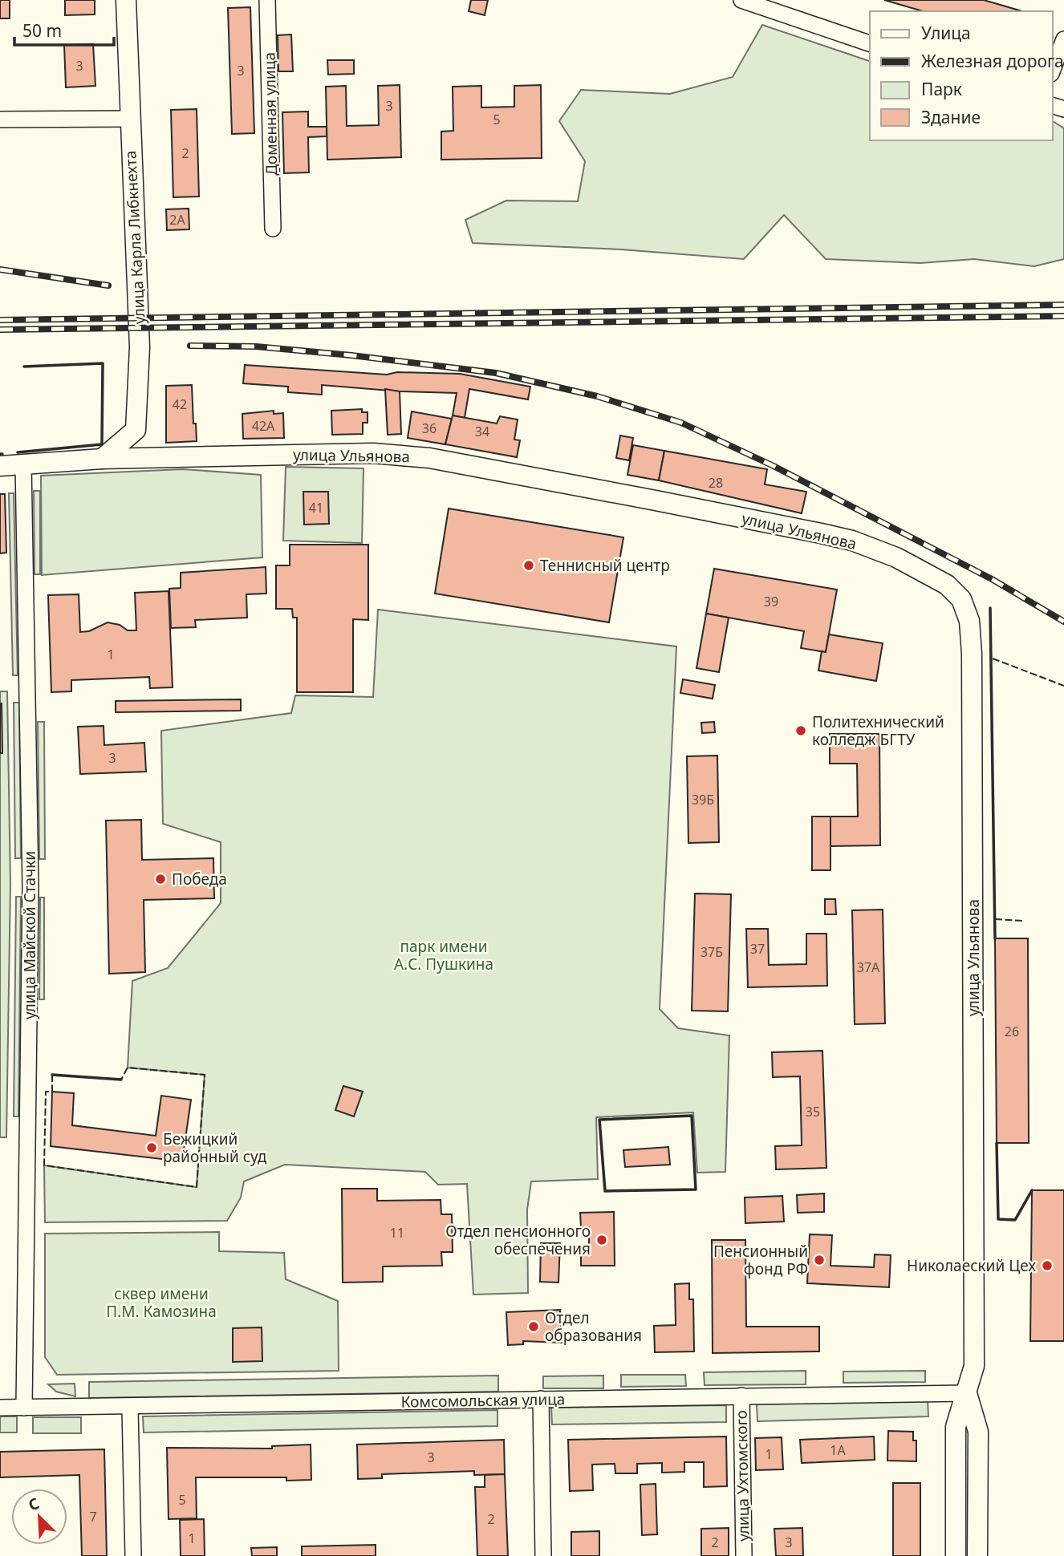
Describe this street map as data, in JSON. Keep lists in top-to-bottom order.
{
  "streets": {
    "main road": ["улица Карла Либкнехта", "улица Ульянова"],
    "street": [
      "Доменная улица",
      "улица Майской Стачки",
      "Комсомольская улица",
      "улица Ухтомского"
    ]
  },
  "crossings": [
    ["улица Ульянова", "улица Майской Стачки"],
    ["улица Ульянова", "Комсомольская улица"],
    ["улица Майской Стачки", "Комсомольская улица"],
    ["Комсомольская улица", "улица Ухтомского"]
  ],
  "parks": ["парк имени А.С. Пушкина", "сквер имени П.М. Камозина"],
  "places": [
    "Теннисный центр",
    "Политехнический колледж БГТУ",
    "Победа",
    "Бежицкий районный суд",
    "Отдел пенсионного обеспечения",
    "Пенсионный фонд РФ",
    "Николаеский Цех",
    "Отдел образования"
  ],
  "house_numbers": [
    "3",
    "3",
    "3",
    "5",
    "2",
    "2А",
    "42",
    "42А",
    "36",
    "34",
    "28",
    "41",
    "39",
    "1",
    "3",
    "39Б",
    "37",
    "37Б",
    "37А",
    "26",
    "35",
    "11",
    "1А",
    "1",
    "3",
    "5",
    "7",
    "2",
    "1",
    "2",
    "3"
  ],
  "legend": [
    "Улица",
    "Железная дорога",
    "Парк",
    "Здание"
  ],
  "scale_bar": "50 m",
  "north": "top left"
}
